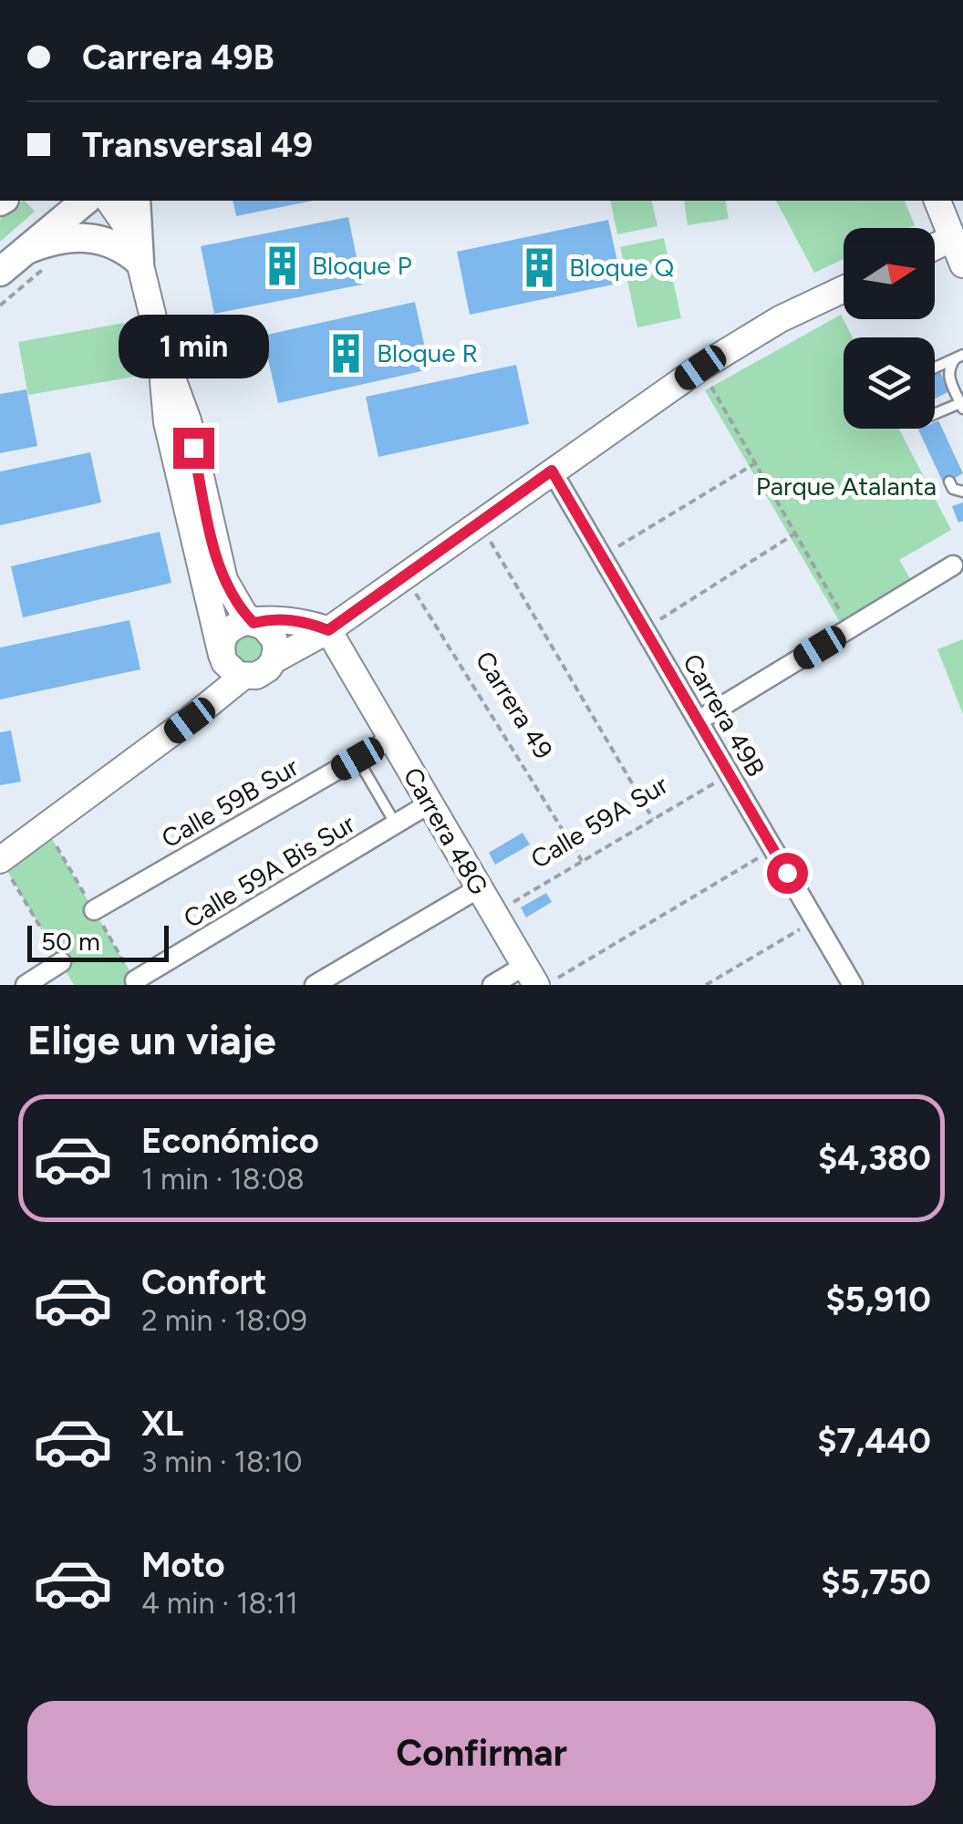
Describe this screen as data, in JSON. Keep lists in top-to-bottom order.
{
  "streets": {
    "street": [
      "Carrera 49B",
      "Calle 59B Sur",
      "Carrera 48G",
      "Calle 59A Bis Sur"
    ],
    "path": ["Carrera 49", "Calle 59A Sur"]
  },
  "crossings": [
    ["Carrera 49", "Calle 59A Sur"],
    ["Carrera 49B", "Calle 59A Sur"],
    ["Calle 59B Sur", "Carrera 48G"],
    ["Calle 59A Sur", "Carrera 48G"],
    ["Carrera 48G", "Calle 59A Bis Sur"]
  ],
  "parks": ["Parque Atalanta"],
  "places": {
    "building": ["Bloque P", "Bloque Q", "Bloque R"]
  },
  "scale_bar": "50 m",
  "north": "right",
  "page": {
    "banner": ["Carrera 49B", "Transversal 49"],
    "bubble": "1 min",
    "scale": "50 m",
    "heading": "Elige un viaje",
    "list": [
      {
        "name": "Económico",
        "note": "1 min · 18:08",
        "value": "$4,380"
      },
      {
        "name": "Confort",
        "note": "2 min · 18:09",
        "value": "$5,910"
      },
      {
        "name": "XL",
        "note": "3 min · 18:10",
        "value": "$7,440"
      },
      {
        "name": "Moto",
        "note": "4 min · 18:11",
        "value": "$5,750"
      }
    ],
    "buttons": "Confirmar"
  }
}
